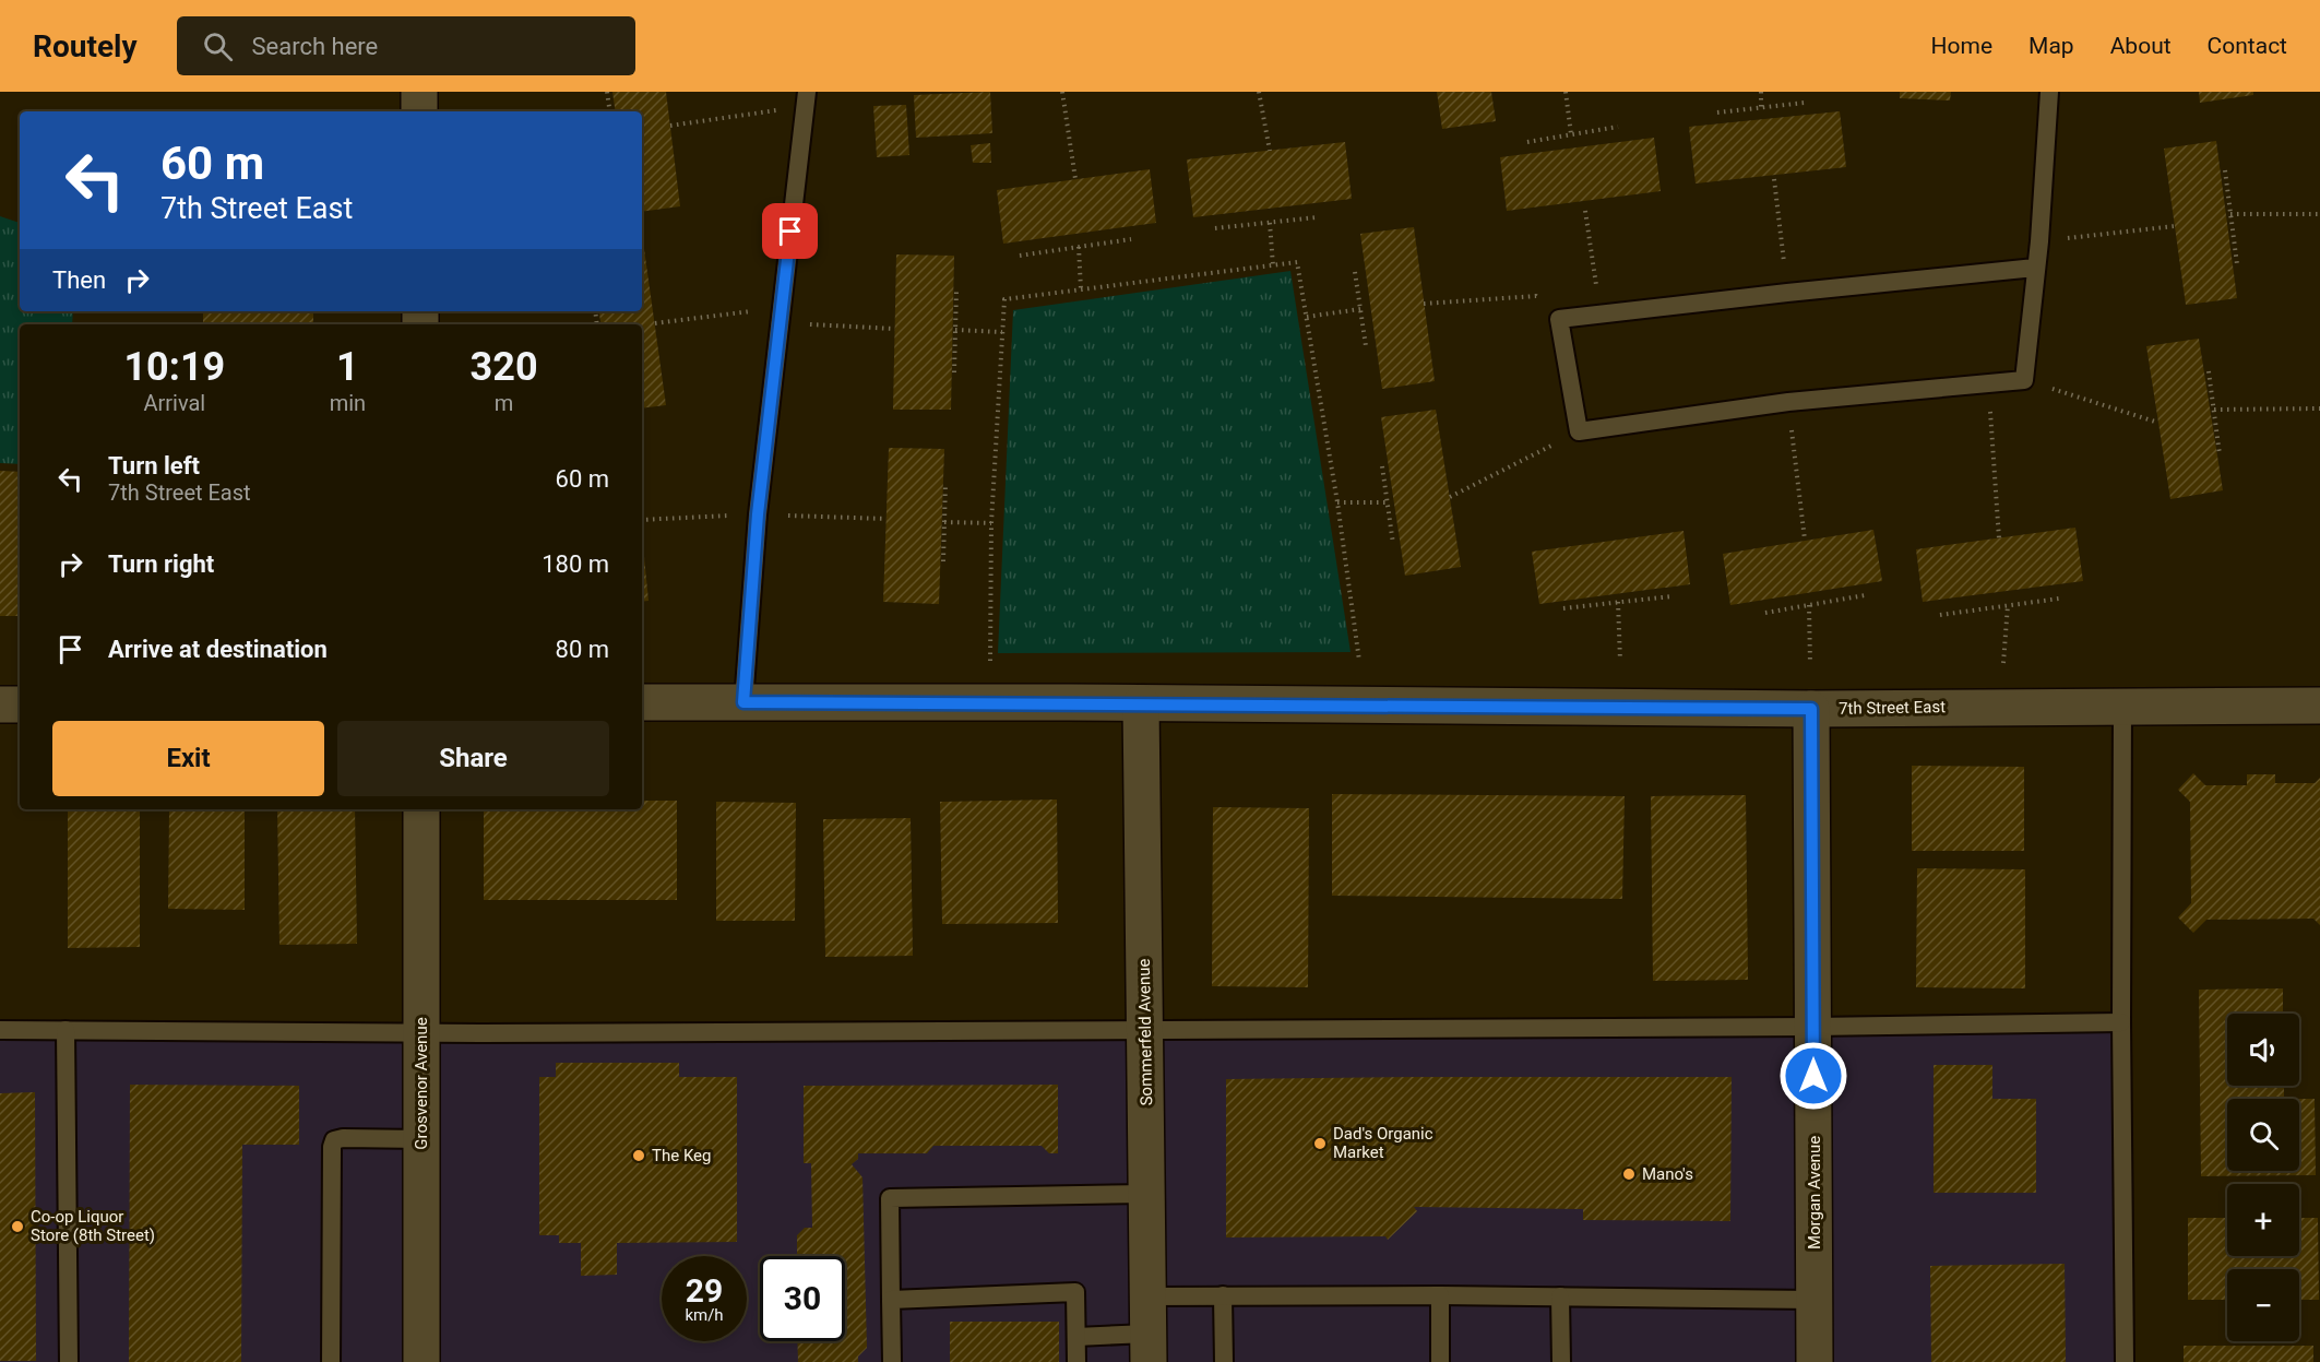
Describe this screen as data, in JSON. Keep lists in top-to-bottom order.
{
  "streets": {
    "street": [
      "7th Street East",
      "Sommerfeld Avenue",
      "Grosvenor Avenue",
      "Morgan Avenue"
    ]
  },
  "crossings": [
    ["7th Street East", "Sommerfeld Avenue"],
    ["7th Street East", "Morgan Avenue"]
  ],
  "places": [
    "Dad's Organic Market",
    "The Keg",
    "Mano's",
    "Co-op Liquor Store (8th Street)"
  ],
  "page": {
    "header": "Routely",
    "search": "Search here",
    "nav": [
      "Home",
      "Map",
      "About",
      "Contact"
    ],
    "turn": ["60 m", "7th Street East"],
    "then": "Then",
    "eta": [
      "10:19",
      "Arrival",
      "1",
      "min",
      "320",
      "m"
    ],
    "list": [
      {
        "name": "Turn left",
        "note": "7th Street East",
        "value": "60 m"
      },
      {
        "name": "Turn right",
        "value": "180 m"
      },
      {
        "name": "Arrive at destination",
        "value": "80 m"
      }
    ],
    "buttons": ["Exit", "Share"],
    "map_buttons": ["+", "−"],
    "speed": "29 km/h",
    "limit": "30"
  }
}
